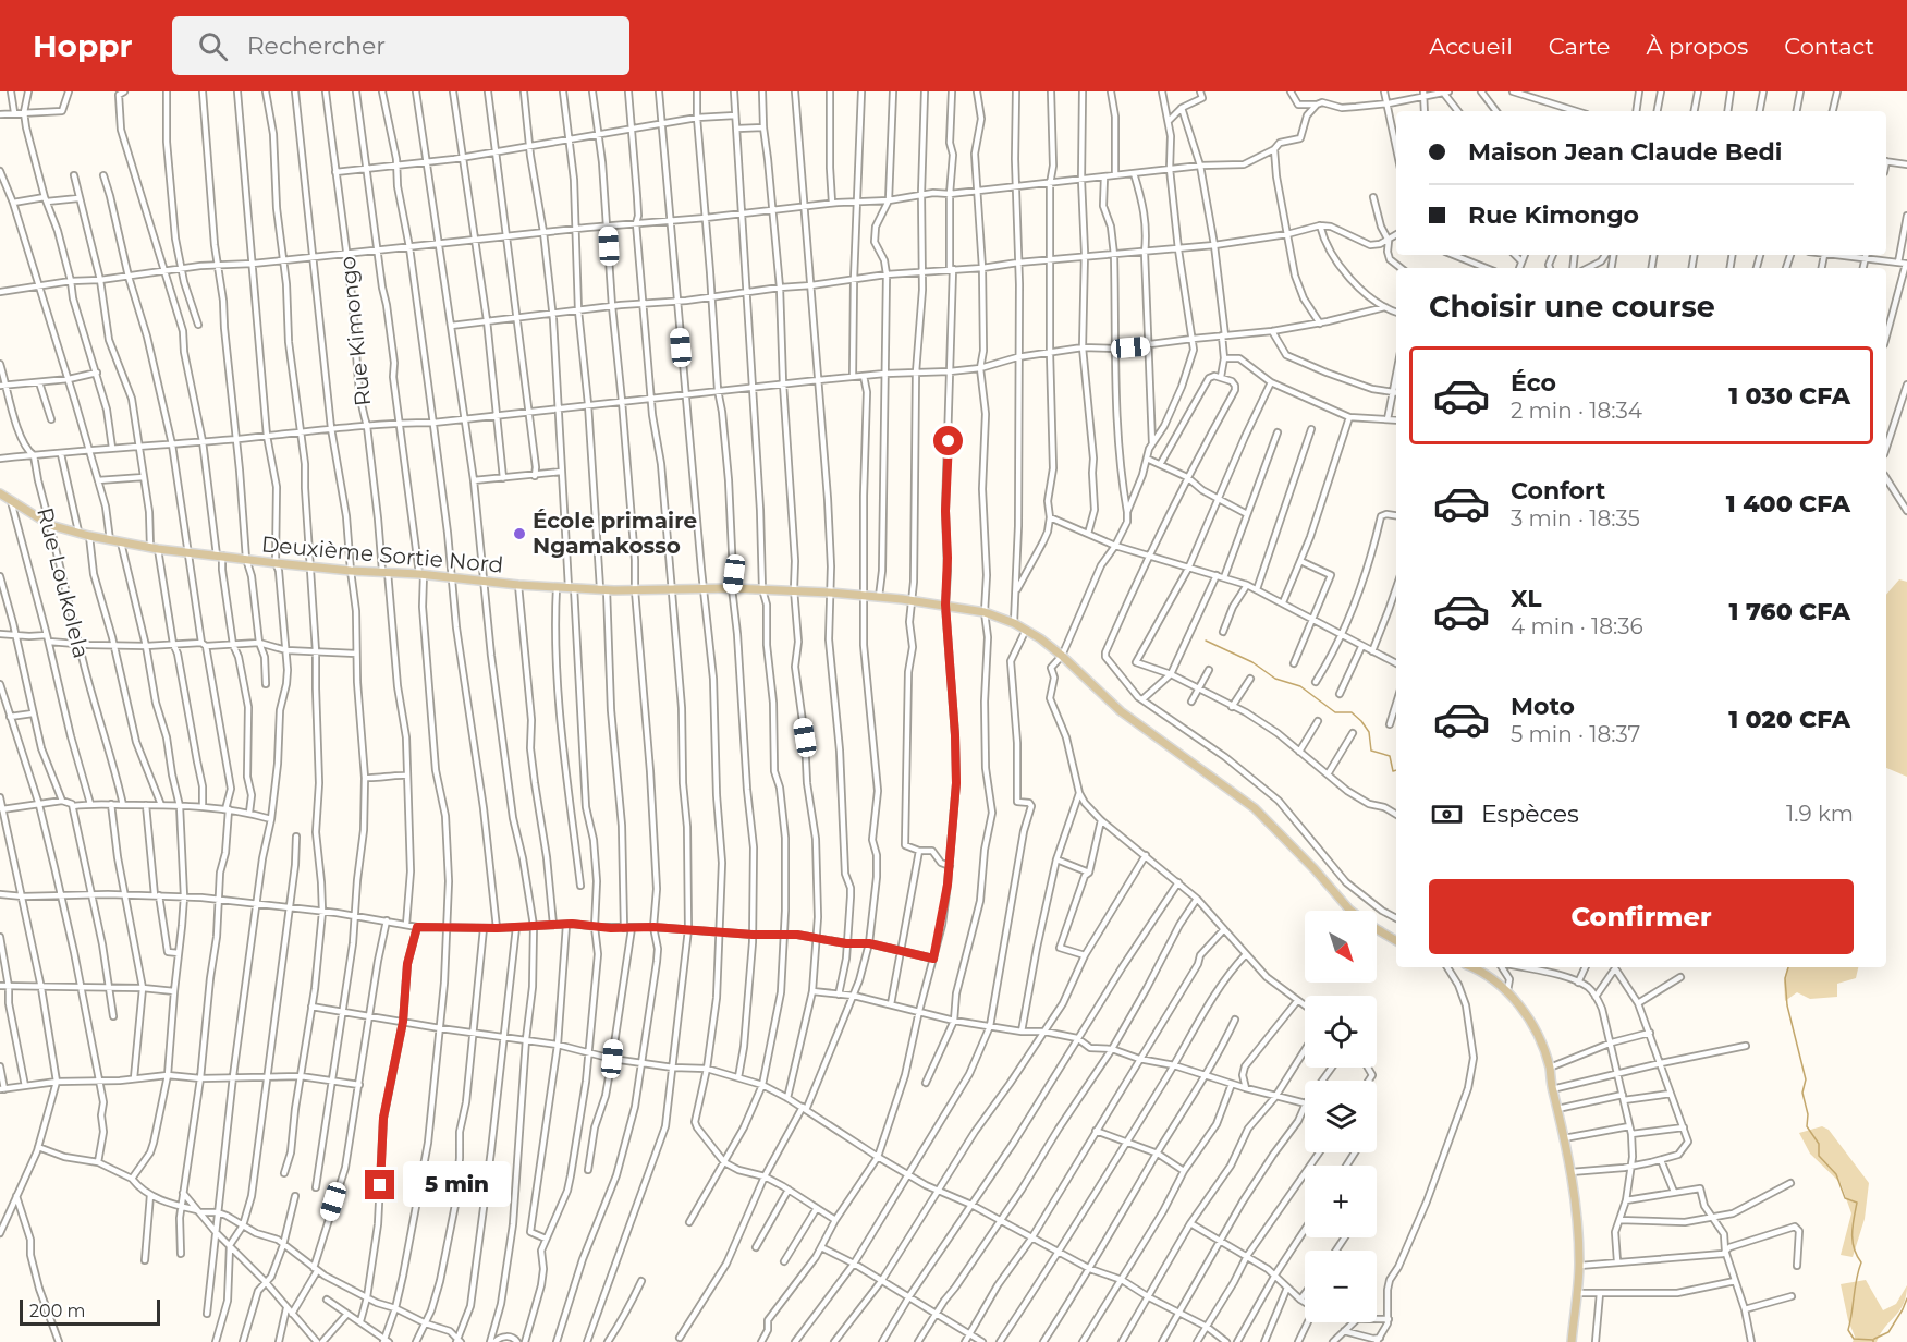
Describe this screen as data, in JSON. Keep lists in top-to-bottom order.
{
  "streets": {
    "main road": ["Deuxième Sortie Nord"],
    "street": ["Rue Kimongo", "Rue Loukolela"]
  },
  "crossings": [
    ["Rue Kimongo", "Deuxième Sortie Nord"],
    ["Deuxième Sortie Nord", "Rue Loukolela"]
  ],
  "places": ["École primaire Ngamakosso"],
  "scale_bar": "200 m",
  "north": "bottom right",
  "page": {
    "header": "Hoppr",
    "search": "Rechercher",
    "nav": [
      "Accueil",
      "Carte",
      "À propos",
      "Contact"
    ],
    "banner": ["Maison Jean Claude Bedi", "Rue Kimongo"],
    "heading": "Choisir une course",
    "list": [
      {
        "name": "Éco",
        "note": "2 min · 18:34",
        "value": "1 030 CFA"
      },
      {
        "name": "Confort",
        "note": "3 min · 18:35",
        "value": "1 400 CFA"
      },
      {
        "name": "XL",
        "note": "4 min · 18:36",
        "value": "1 760 CFA"
      },
      {
        "name": "Moto",
        "note": "5 min · 18:37",
        "value": "1 020 CFA"
      }
    ],
    "pay": ["Espèces", "1.9 km"],
    "buttons": "Confirmer",
    "map_buttons": ["+", "−"],
    "bubble": "5 min",
    "scale": "200 m"
  }
}
